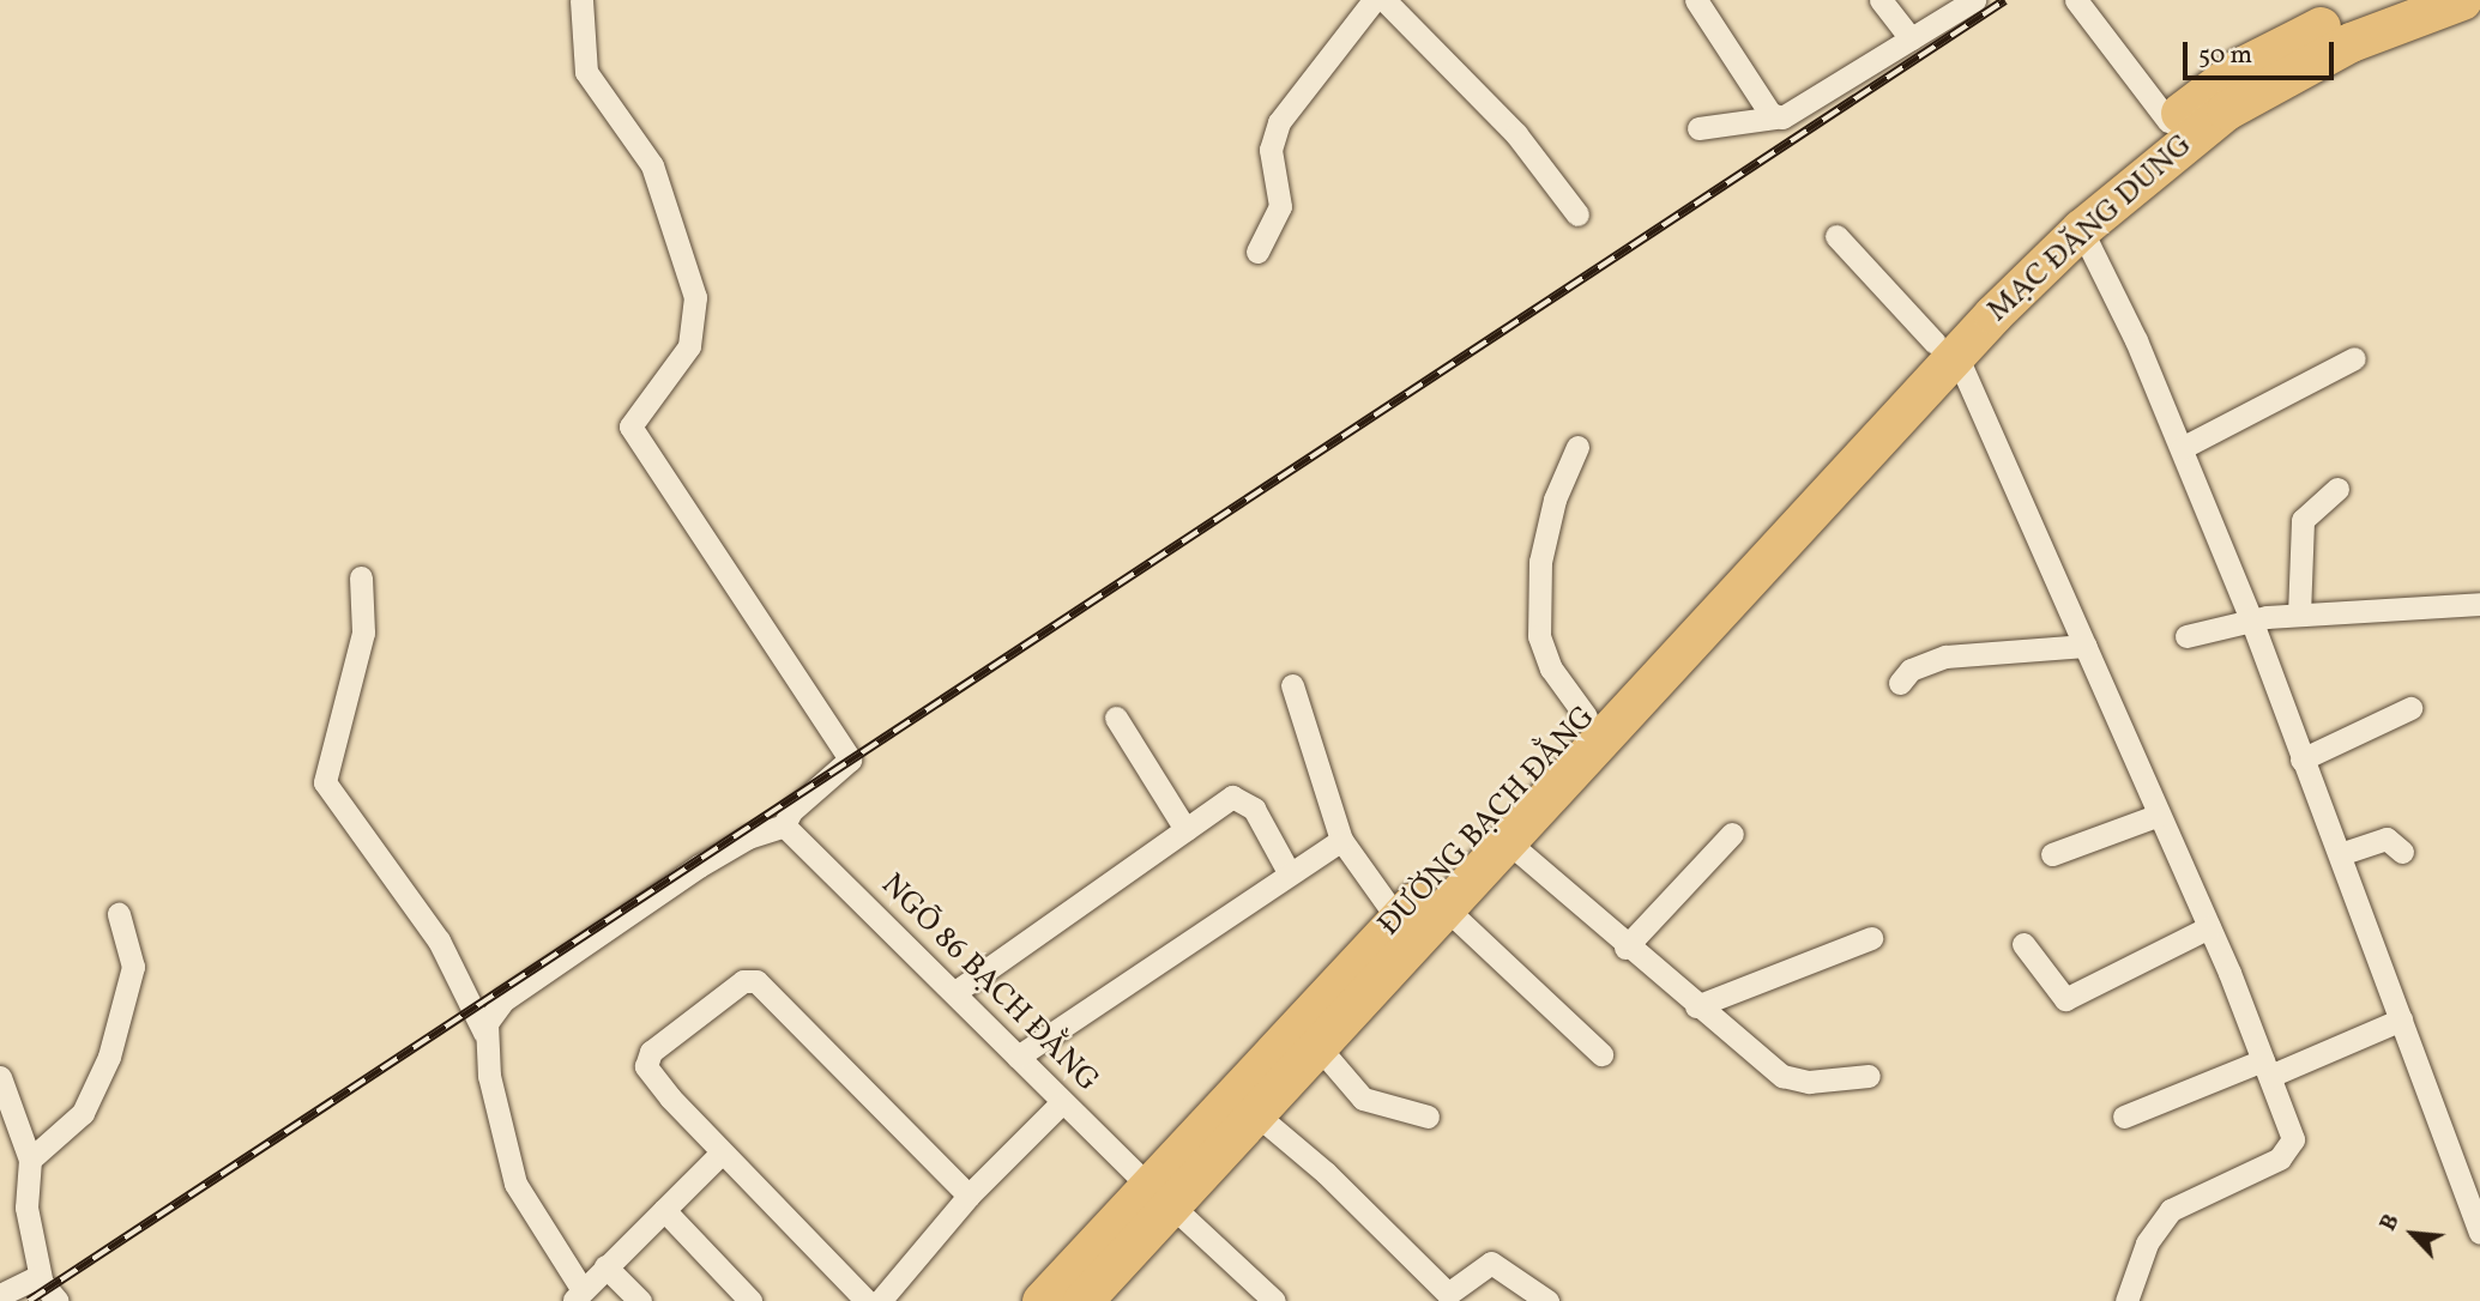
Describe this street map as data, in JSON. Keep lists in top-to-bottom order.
{
  "streets": {
    "highway": ["MẠC ĐĂNG DUNG", "ĐƯỜNG BẠCH ĐẰNG"],
    "street": ["NGÕ 86 BẠCH ĐẰNG"]
  },
  "crossings": [
    ["MẠC ĐĂNG DUNG", "ĐƯỜNG BẠCH ĐẰNG"],
    ["ĐƯỜNG BẠCH ĐẰNG", "NGÕ 86 BẠCH ĐẰNG"]
  ],
  "scale_bar": "50 m",
  "north": "top left"
}
